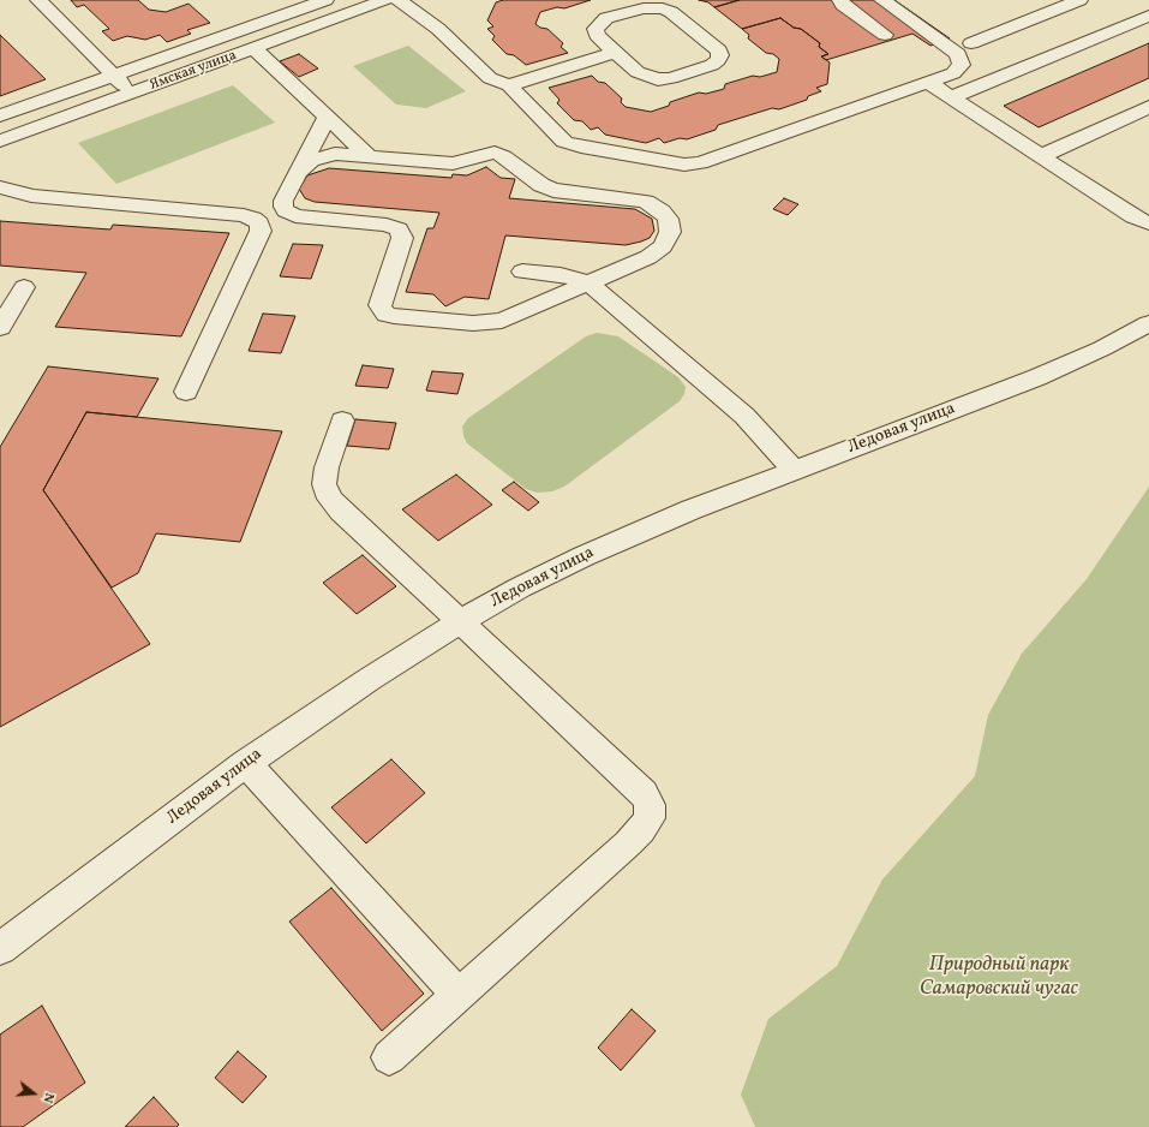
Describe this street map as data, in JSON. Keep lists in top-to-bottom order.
{
  "streets": {
    "street": ["Ямская улица", "Ледовая улица"]
  },
  "parks": ["Природный парк Самаровский чугас"],
  "north": "right"
}
